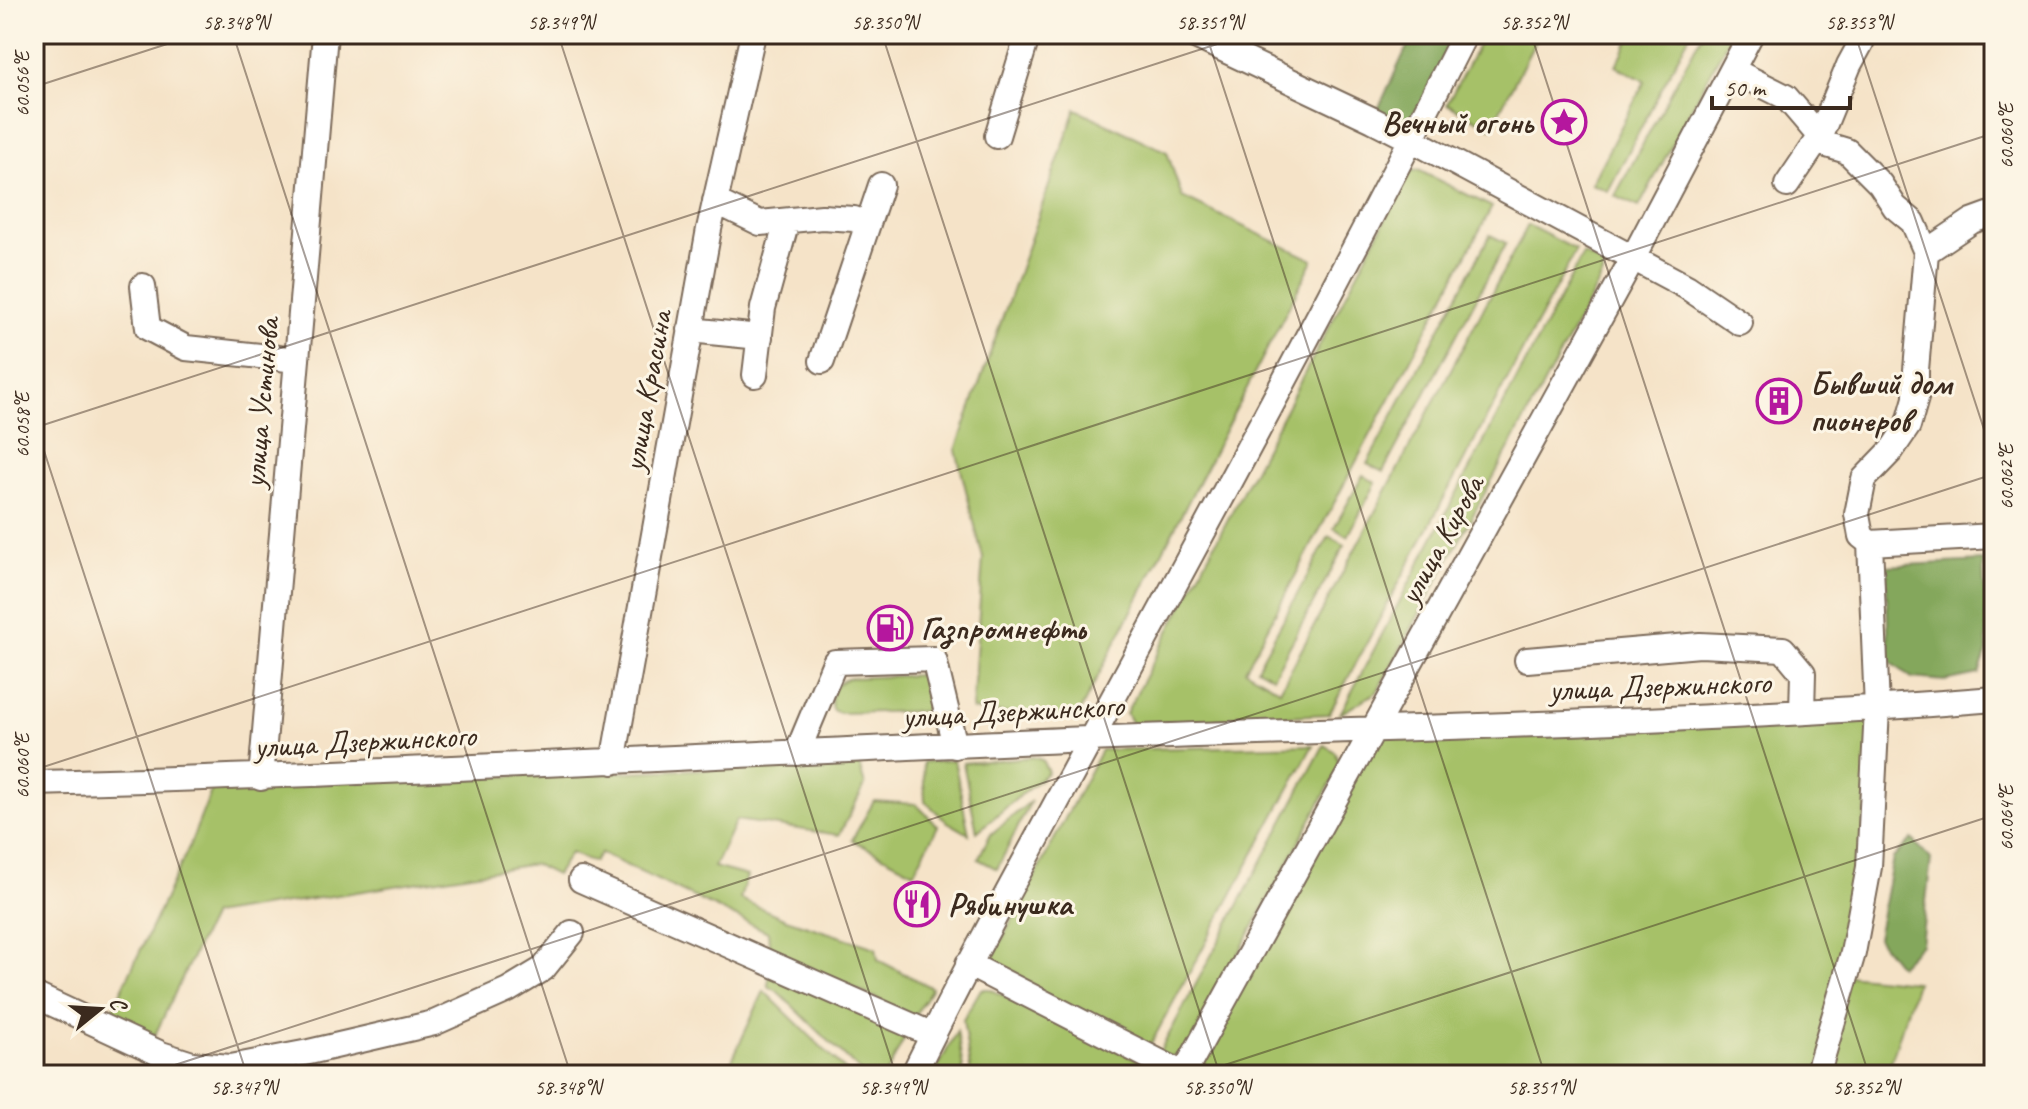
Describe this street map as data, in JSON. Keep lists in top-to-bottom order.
{
  "streets": {
    "street": [
      "улица Красина",
      "улица Устинова",
      "улица Кирова",
      "улица Дзержинского"
    ]
  },
  "crossings": [
    ["улица Красина", "улица Дзержинского"],
    ["улица Устинова", "улица Дзержинского"],
    ["улица Кирова", "улица Дзержинского"]
  ],
  "places": {
    "place": ["Вечный огонь"],
    "building": ["Бывший дом пионеров"],
    "fuel station": ["Газпромнефть"],
    "restaurant": ["Рябинушка"]
  },
  "scale_bar": "50 m",
  "north": "right",
  "coordinates": [
    "58.348°N",
    "58.349°N",
    "58.350°N",
    "58.351°N",
    "58.352°N",
    "58.353°N",
    "60.056°E",
    "60.060°E",
    "60.058°E",
    "60.062°E",
    "60.064°E",
    "58.347°N"
  ]
}
